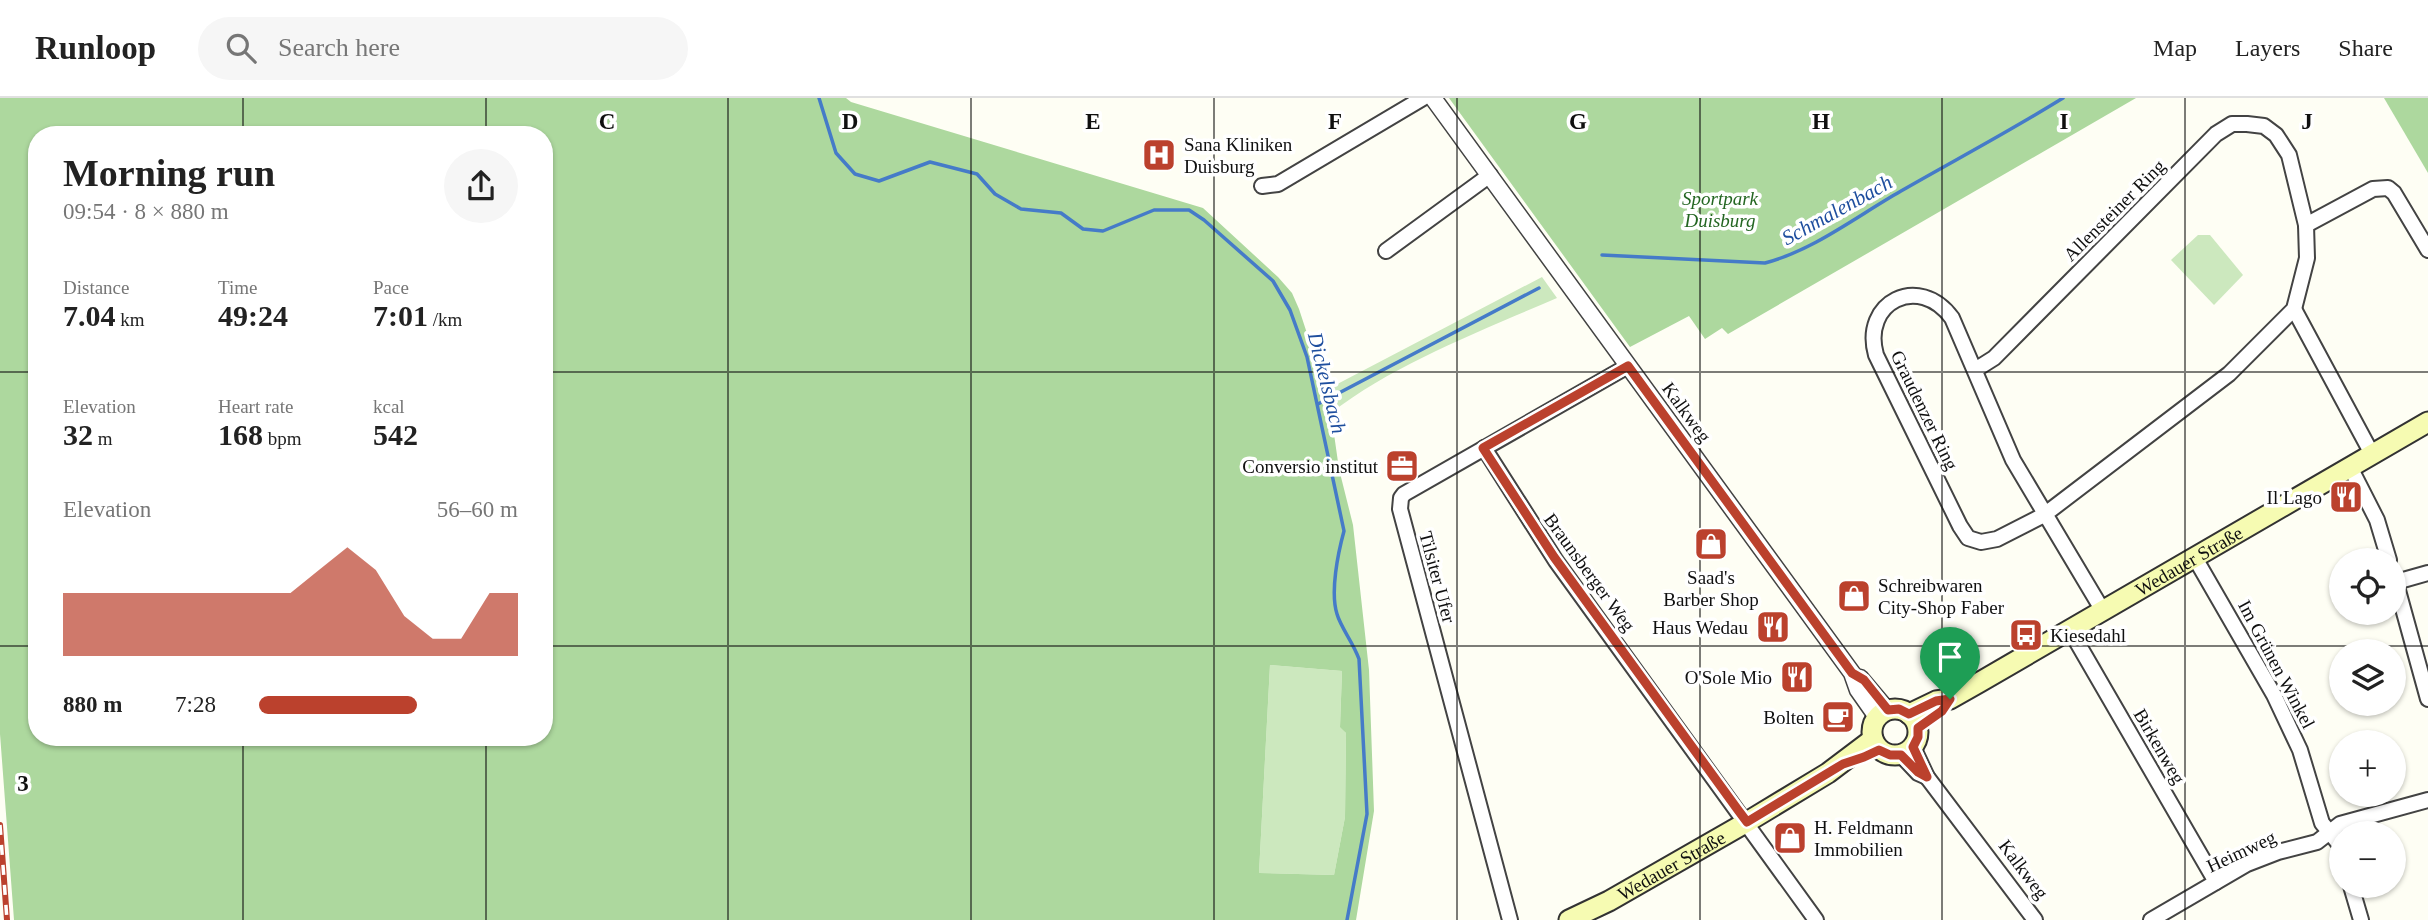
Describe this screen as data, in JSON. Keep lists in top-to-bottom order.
{
  "streets": {
    "main road": ["Wedauer Straße"],
    "street": [
      "Allensteiner Ring",
      "Graudenzer Ring",
      "Kalkweg",
      "Braunsberger Weg",
      "Tilsiter Ufer",
      "Im Grünen Winkel",
      "Birkenweg",
      "Heimweg"
    ]
  },
  "crossings": [
    ["Allensteiner Ring", "Graudenzer Ring"],
    ["Kalkweg", "Wedauer Straße"],
    ["Kalkweg", "Tilsiter Ufer"],
    ["Wedauer Straße", "Braunsberger Weg"],
    ["Wedauer Straße", "Im Grünen Winkel"],
    ["Wedauer Straße", "Birkenweg"],
    ["Braunsberger Weg", "Tilsiter Ufer"],
    ["Birkenweg", "Heimweg"]
  ],
  "water": ["Schmalenbach", "Dickelsbach"],
  "parks": ["Sportpark Duisburg"],
  "places": {
    "hospital": ["Sana Kliniken Duisburg"],
    "office": ["Conversio institut"],
    "restaurant": ["Il Lago", "Haus Wedau", "O'Sole Mio"],
    "shop": ["Saad's Barber Shop", "Schreibwaren City-Shop Faber", "H. Feldmann Immobilien"],
    "bus stop": ["Kiesedahl"],
    "cafe": ["Bolten"]
  },
  "page": {
    "header": "Runloop",
    "search": "Search here",
    "nav": ["Map", "Layers", "Share"],
    "heading": ["Morning run", "09:54 · 8 × 880 m"],
    "stats": [
      ["Distance", "7.04 km"],
      ["Time", "49:24"],
      ["Pace", "7:01 /km"],
      ["Elevation", "32 m"],
      ["Heart rate", "168 bpm"],
      ["kcal", "542"]
    ],
    "chart": ["Elevation", "56–60 m"],
    "map_buttons": ["+", "−"],
    "list": [
      {
        "name": "880 m",
        "note": "7:28"
      }
    ]
  },
  "grid": {
    "columns": [
      "C",
      "D",
      "E",
      "F",
      "G",
      "H",
      "I",
      "J"
    ],
    "rows": ["3"]
  }
}
